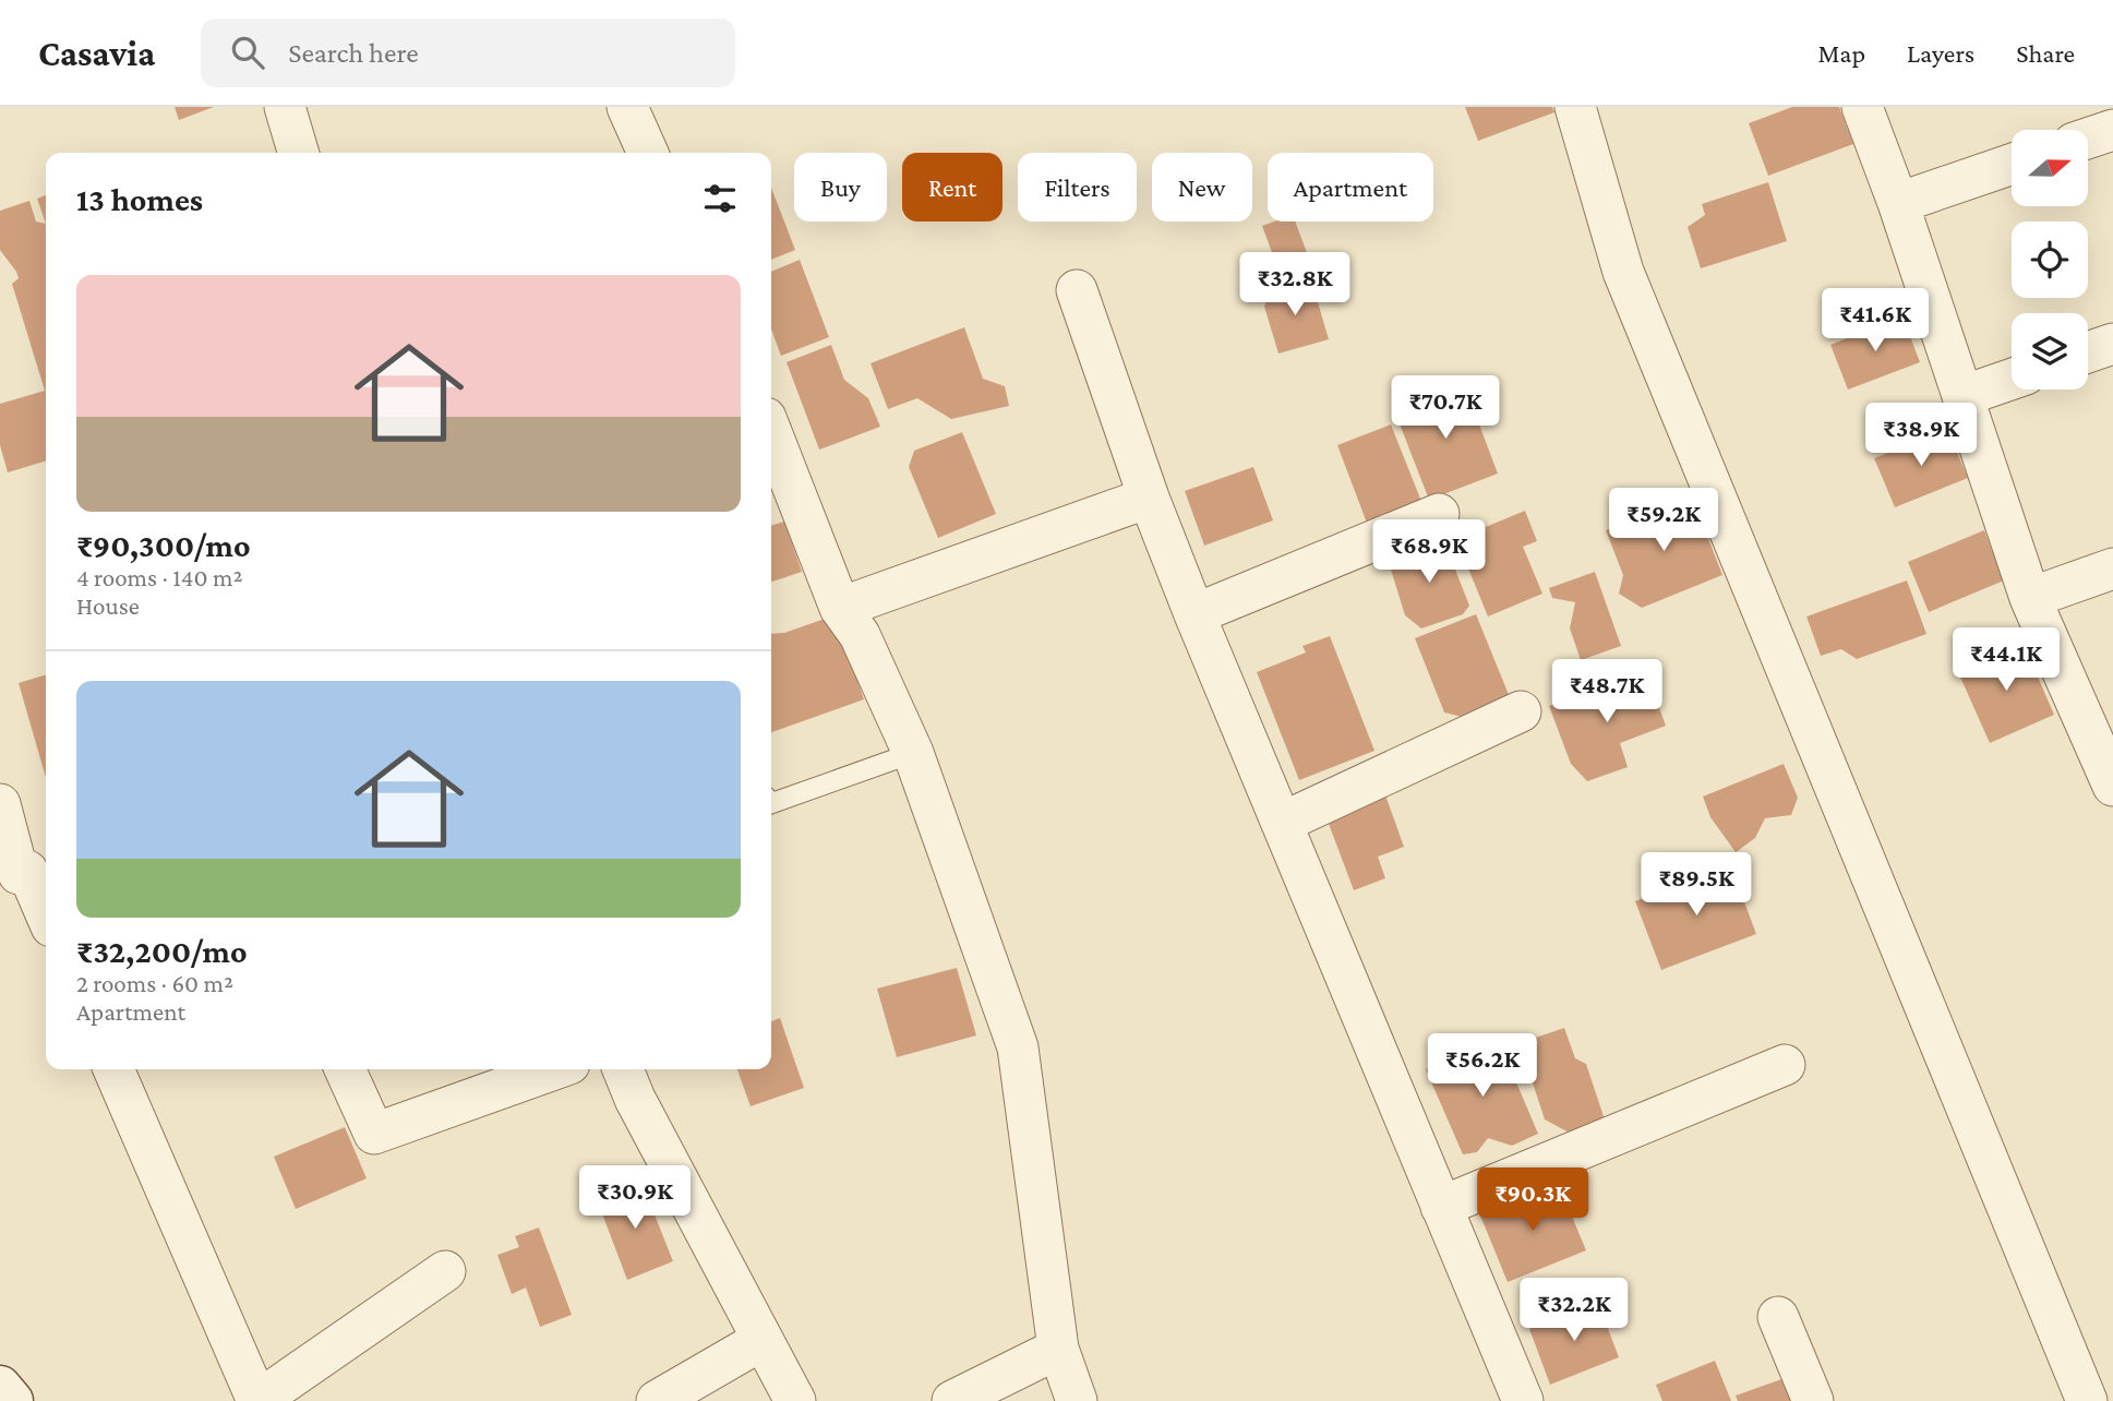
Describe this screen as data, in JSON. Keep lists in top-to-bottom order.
{
  "north": "right",
  "page": {
    "header": "Casavia",
    "search": "Search here",
    "nav": ["Map", "Layers", "Share"],
    "chip": [
      "Buy",
      "Rent",
      "Filters",
      "New",
      "Apartment"
    ],
    "heading": "13 homes",
    "list": [
      {
        "name": "₹90,300/mo",
        "note": "4 rooms · 140 m² · House"
      },
      {
        "name": "₹32,200/mo",
        "note": "2 rooms · 60 m² · Apartment"
      }
    ],
    "price": [
      "₹32.8K",
      "₹41.6K",
      "₹70.7K",
      "₹38.9K",
      "₹59.2K",
      "₹68.9K",
      "₹44.1K",
      "₹48.7K",
      "₹89.5K",
      "₹56.2K",
      "₹30.9K",
      "₹90.3K",
      "₹32.2K"
    ]
  }
}
